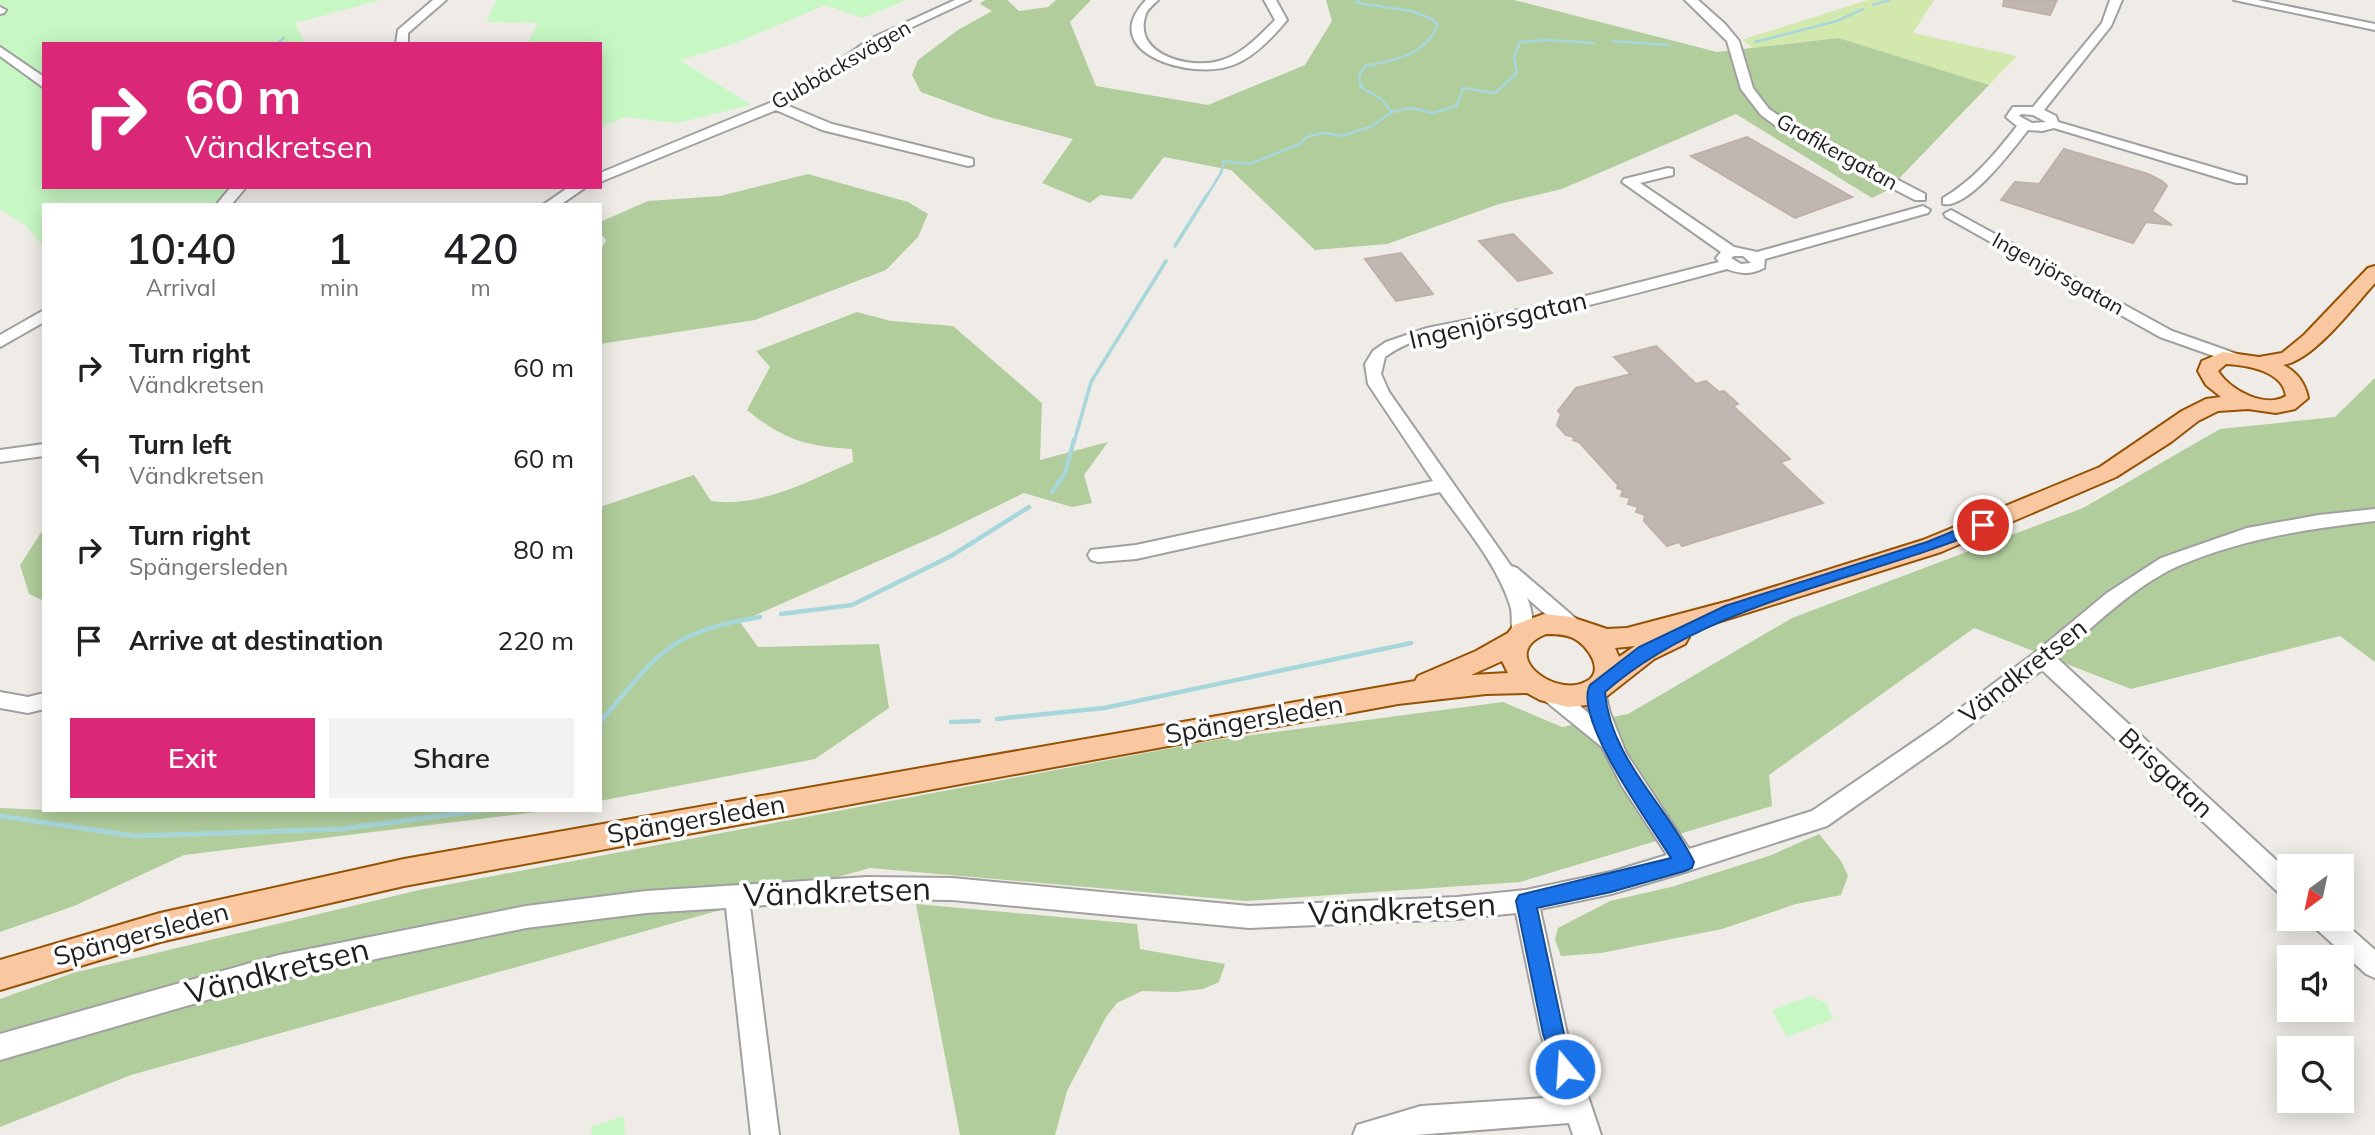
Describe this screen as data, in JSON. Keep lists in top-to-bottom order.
{
  "streets": {
    "main road": ["Spängersleden"],
    "street": [
      "Gubbäcksvägen",
      "Grafikergatan",
      "Ingenjörsgatan",
      "Vändkretsen",
      "Brisgatan"
    ]
  },
  "crossings": [
    ["Grafikergatan", "Ingenjörsgatan"],
    ["Ingenjörsgatan", "Spängersleden"],
    ["Vändkretsen", "Brisgatan"]
  ],
  "north": "bottom left",
  "page": {
    "turn": ["60 m", "Vändkretsen"],
    "eta": [
      "10:40",
      "Arrival",
      "1",
      "min",
      "420",
      "m"
    ],
    "list": [
      {
        "name": "Turn right",
        "note": "Vändkretsen",
        "value": "60 m"
      },
      {
        "name": "Turn left",
        "note": "Vändkretsen",
        "value": "60 m"
      },
      {
        "name": "Turn right",
        "note": "Spängersleden",
        "value": "80 m"
      },
      {
        "name": "Arrive at destination",
        "value": "220 m"
      }
    ],
    "buttons": ["Exit", "Share"]
  }
}
